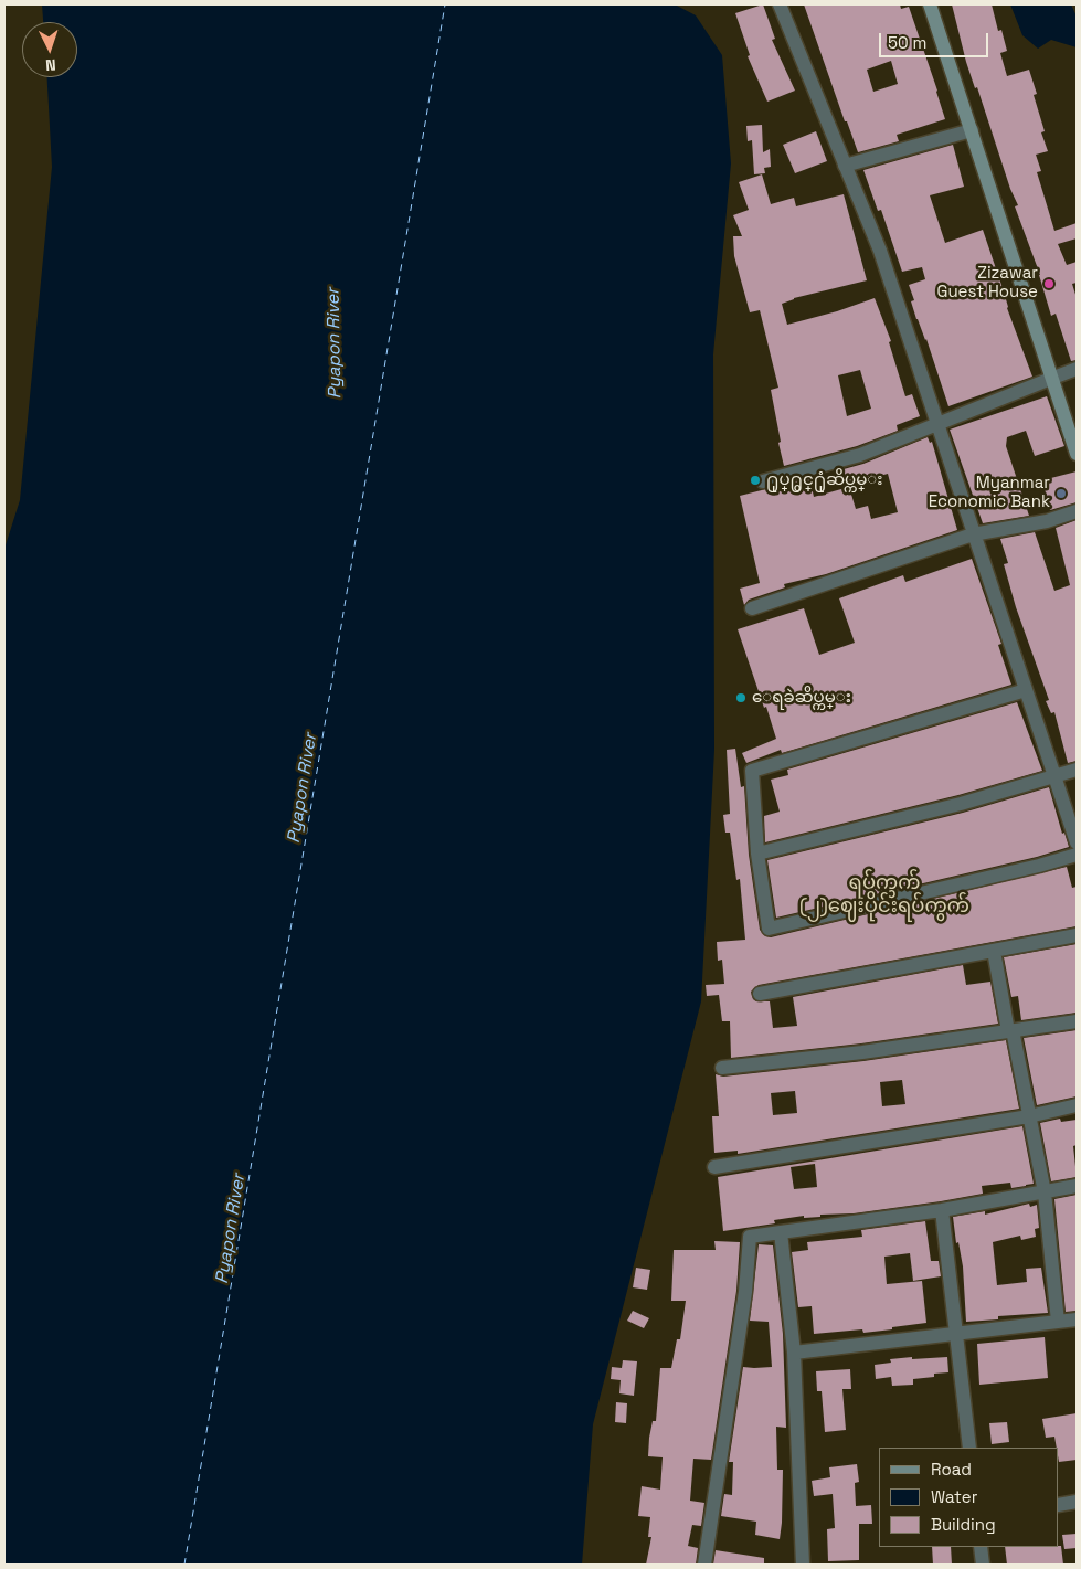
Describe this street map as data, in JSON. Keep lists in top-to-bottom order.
{
  "districts": ["ရပ်ကွက် (၂)ဈေးပိုင်းရပ်ကွက်"],
  "water": ["Pyapon River"],
  "places": [
    "Zizawar Guest House",
    "႐ုပ္႐ွင္႐ုံဆိပ္ကမ္း",
    "Myanmar Economic Bank",
    "ေရခဲဆိပ္ကမ္း"
  ],
  "legend": ["Road", "Water", "Building"],
  "scale_bar": "50 m",
  "north": "bottom"
}
